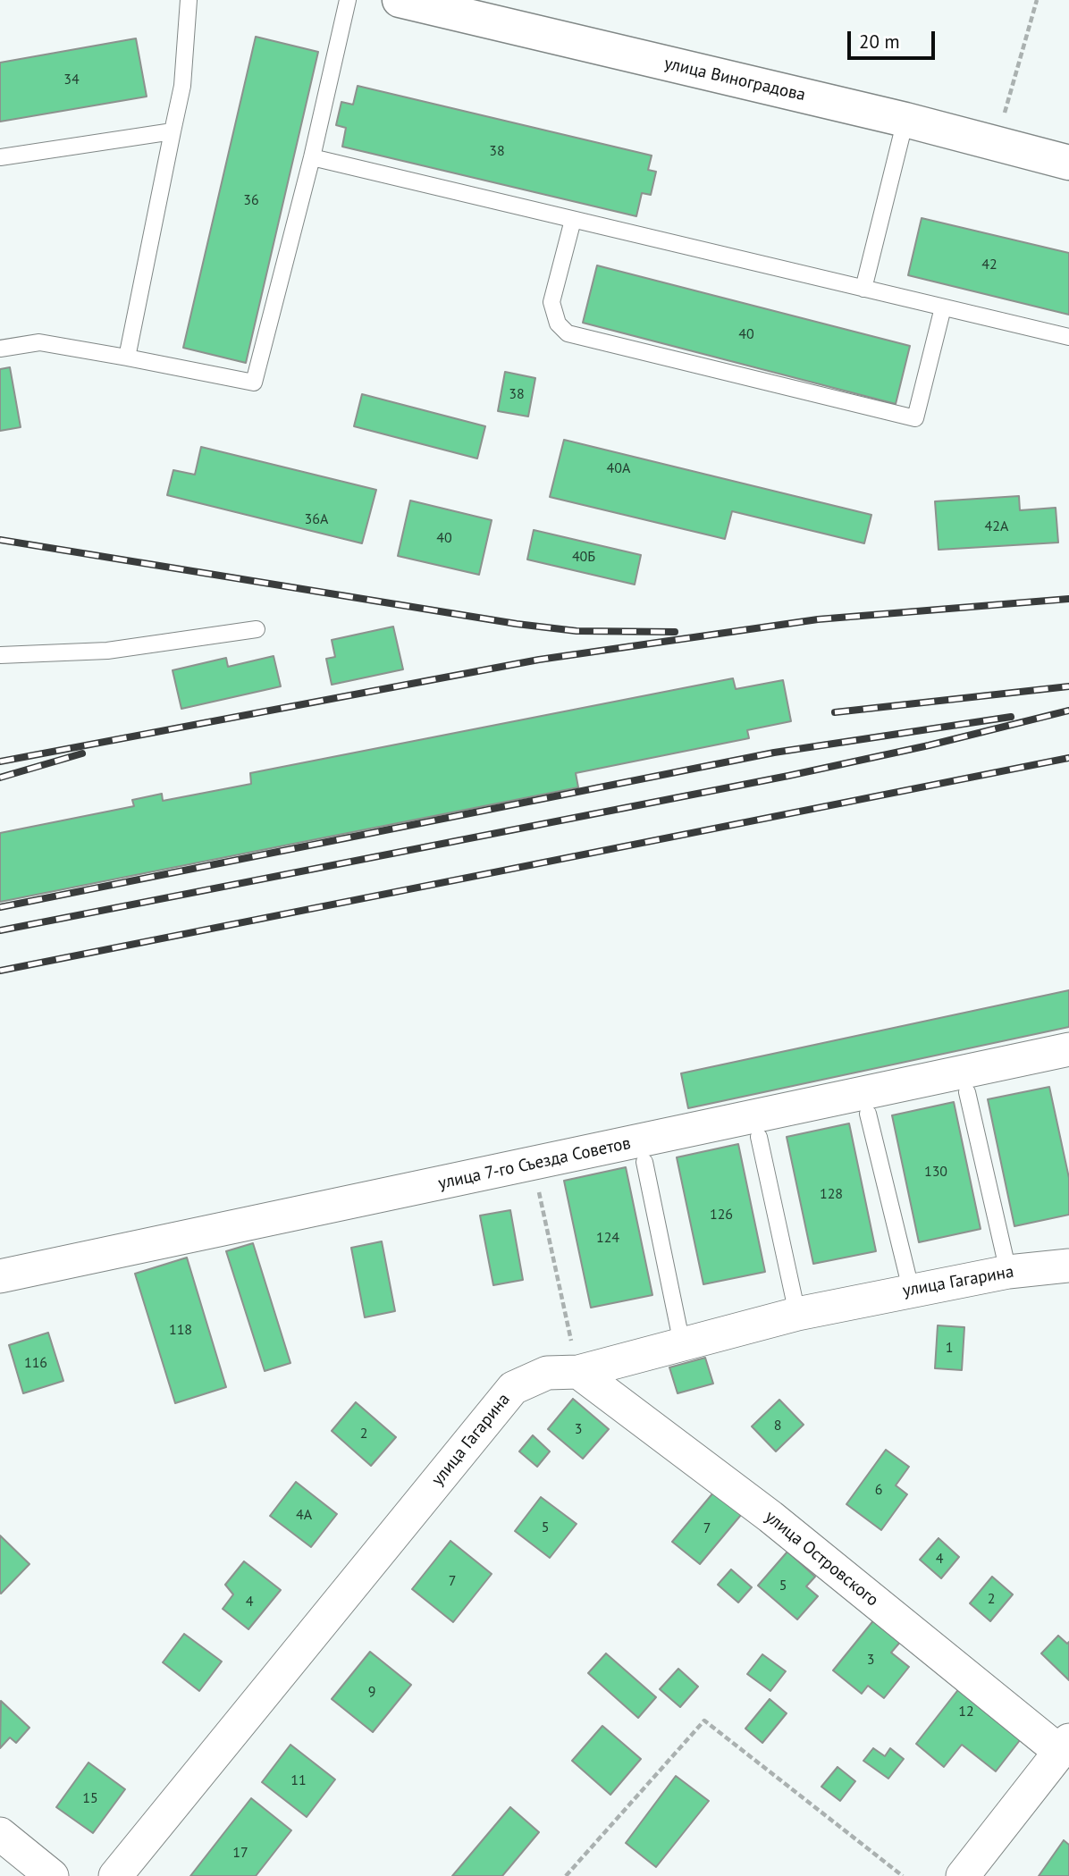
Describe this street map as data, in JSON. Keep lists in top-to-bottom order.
{
  "streets": {
    "main road": ["улица Виноградова"],
    "street": ["улица 7-го Съезда Советов", "улица Гагарина", "улица Островского"]
  },
  "crossings": [
    ["улица Гагарина", "улица Островского"]
  ],
  "house_numbers": [
    "34",
    "38",
    "36",
    "42",
    "40",
    "38",
    "40А",
    "36А",
    "42А",
    "40",
    "40Б",
    "130",
    "128",
    "126",
    "124",
    "118",
    "1",
    "116",
    "8",
    "3",
    "2",
    "6",
    "4А",
    "5",
    "7",
    "4",
    "7",
    "5",
    "2",
    "4",
    "3",
    "9",
    "12",
    "11",
    "15",
    "17"
  ],
  "scale_bar": "20 m"
}
